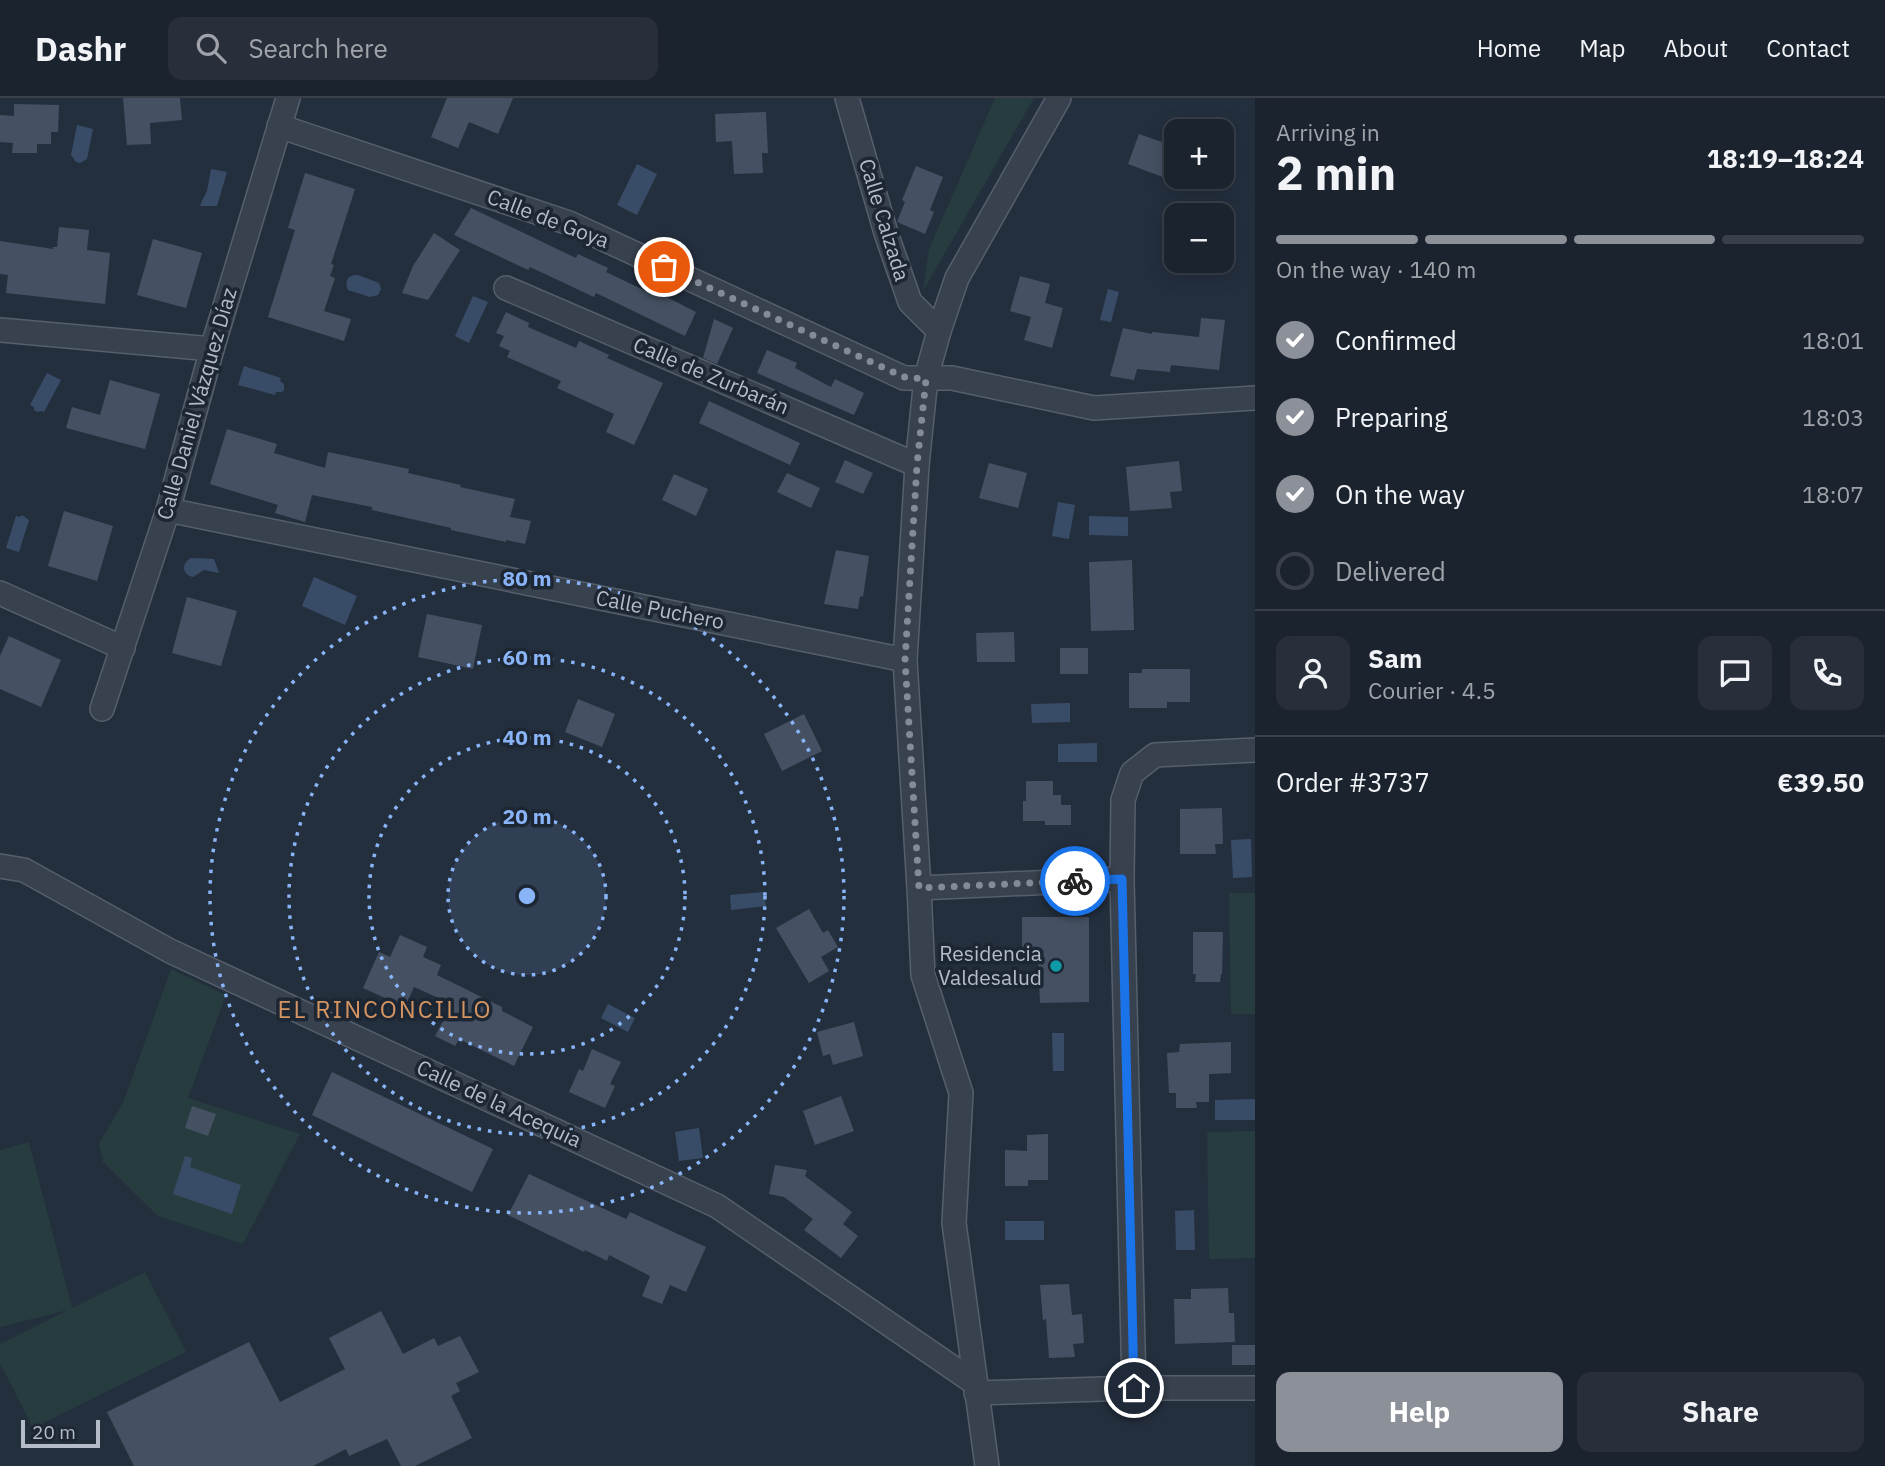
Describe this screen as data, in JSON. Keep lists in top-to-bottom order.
{
  "streets": {
    "street": [
      "Calle de Goya",
      "Calle Calzada",
      "Calle de Zurbarán",
      "Calle Daniel Vázquez Díaz",
      "Calle Puchero",
      "Calle de la Acequia"
    ]
  },
  "crossings": [
    ["Calle de Goya", "Calle Daniel Vázquez Díaz"],
    ["Calle Daniel Vázquez Díaz", "Calle Puchero"]
  ],
  "districts": ["EL RINCONCILLO"],
  "places": ["Residencia Valdesalud"],
  "scale_bar": "20 m",
  "page": {
    "header": "Dashr",
    "search": "Search here",
    "nav": [
      "Home",
      "Map",
      "About",
      "Contact"
    ],
    "heading": ["2 min", "Arriving in", "18:19–18:24"],
    "panel": [
      "Sam",
      "Courier · 4.5",
      "Order #3737",
      "€39.50"
    ],
    "map_buttons": ["+", "−"],
    "bar": "On the way · 140 m",
    "list": [
      ["Confirmed", "18:01"],
      ["Preparing", "18:03"],
      ["On the way", "18:07"],
      "Delivered"
    ],
    "buttons": ["Help", "Share"],
    "scale": "20 m"
  },
  "rings": [
    "80 m",
    "60 m",
    "40 m",
    "20 m"
  ]
}
